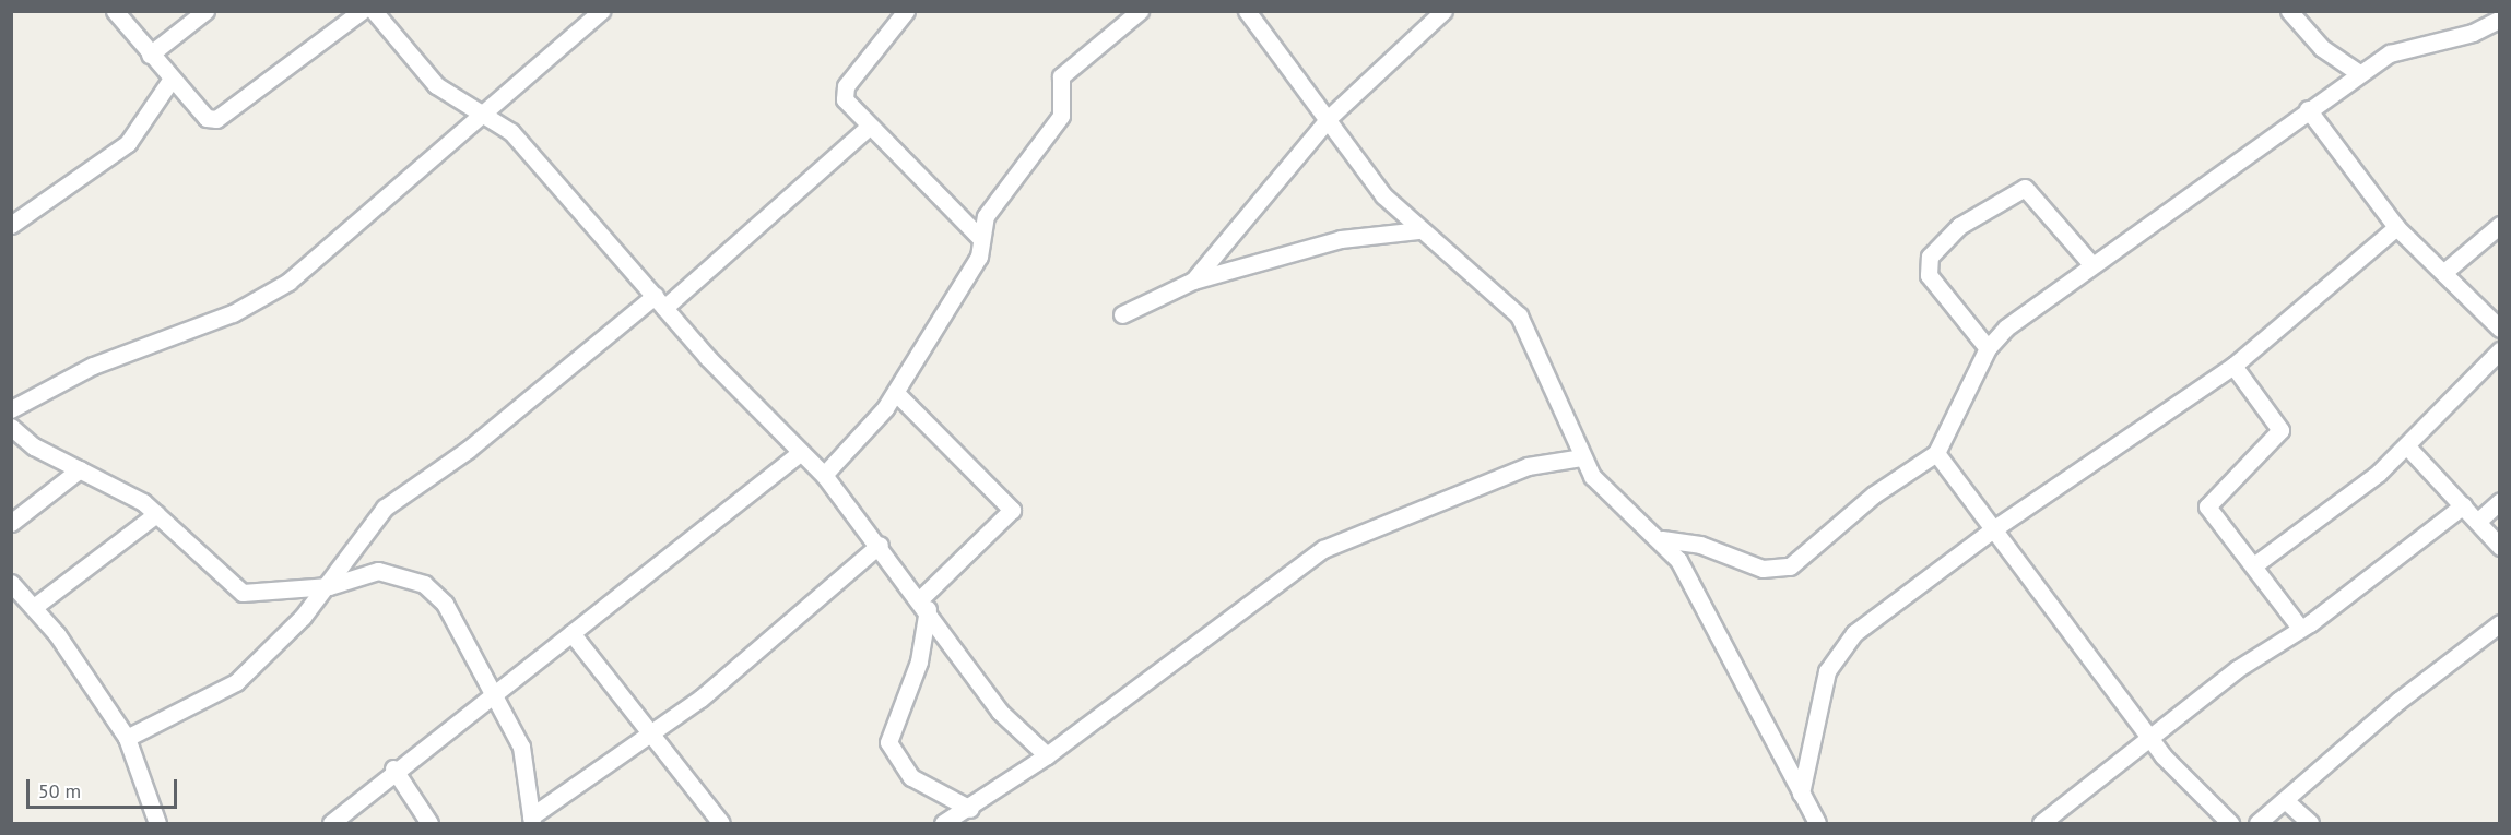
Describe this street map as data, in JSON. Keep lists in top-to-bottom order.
{
  "scale_bar": "50 m"
}
